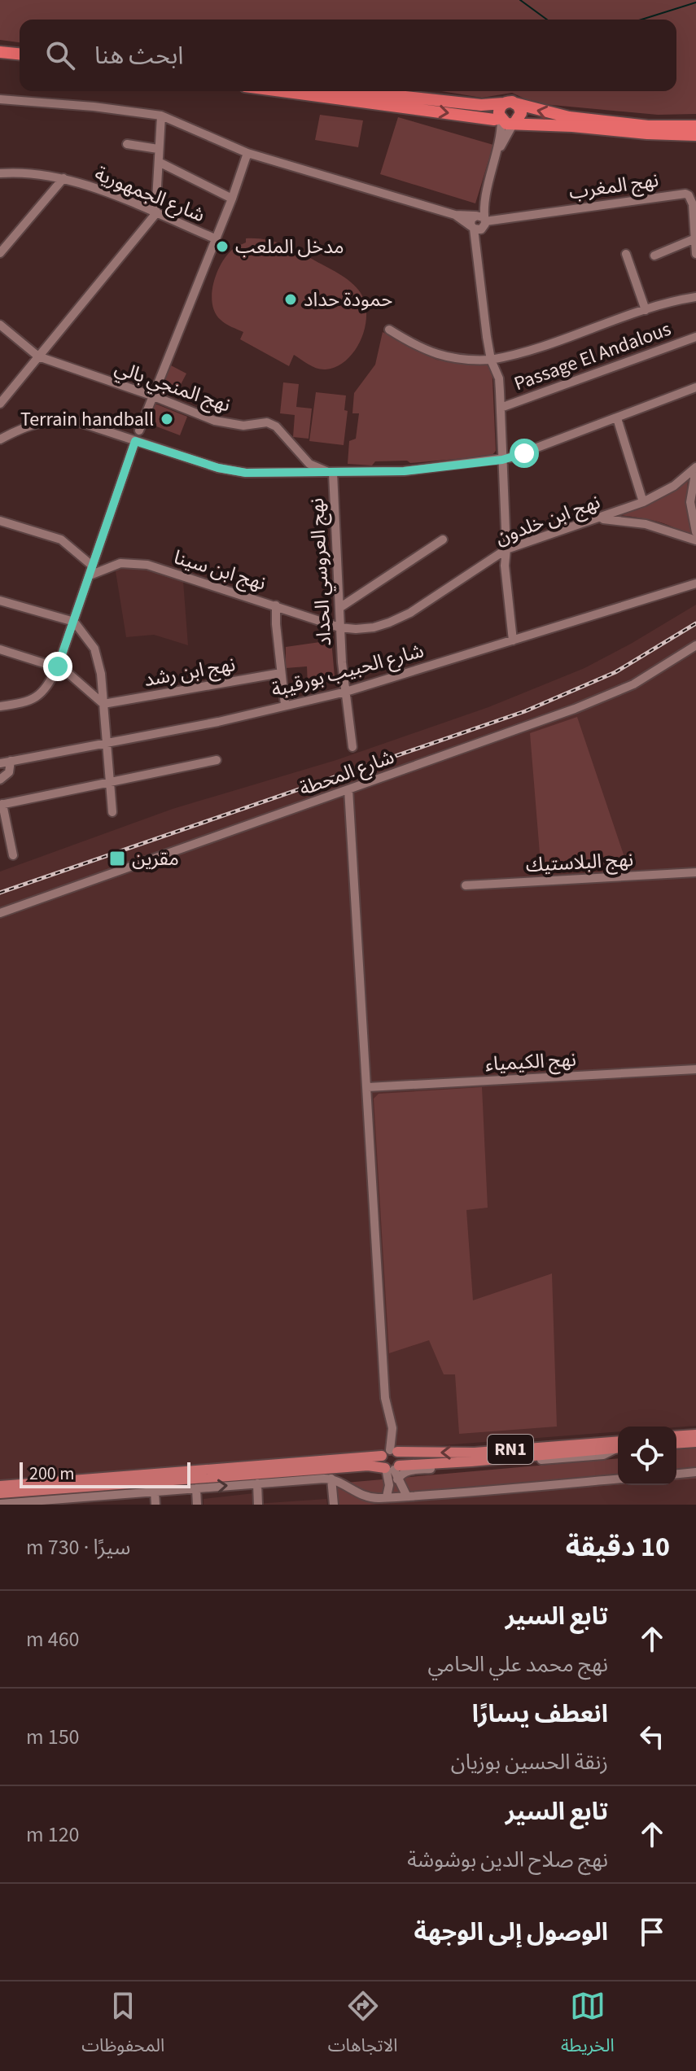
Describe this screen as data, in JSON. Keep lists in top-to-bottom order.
{
  "streets": {
    "main road": ["RN1"],
    "street": [
      "نهج المغرب",
      "شارع الجمهورية",
      "Passage El Andalous",
      "نهج المنجي بالي",
      "نهج ابن خلدون",
      "نهج ابن سينا",
      "نهج العروسي الحداد",
      "شارع الحبيب بورقيبة",
      "نهج ابن رشد",
      "شارع المحطة",
      "نهج البلاستيك",
      "نهج الكيمياء"
    ]
  },
  "crossings": [
    ["نهج المنجي بالي", "نهج العروسي الحداد"],
    ["نهج ابن خلدون", "نهج ابن سينا"],
    ["نهج ابن خلدون", "نهج العروسي الحداد"],
    ["نهج ابن سينا", "نهج العروسي الحداد"],
    ["نهج العروسي الحداد", "شارع الحبيب بورقيبة"]
  ],
  "places": {
    "other": ["مدخل الملعب", "حمودة حداد", "Terrain handball"],
    "transit": ["مقرين"]
  },
  "scale_bar": "200 m",
  "page": {
    "search": "ابحث هنا",
    "scale": "200 m",
    "heading": ["10 دقيقة", "سيرًا · 730 m"],
    "list": [
      ["تابع السير", "نهج محمد علي الحامي", "460 m"],
      ["انعطف يسارًا", "زنقة الحسين بوزيان", "150 m"],
      ["تابع السير", "نهج صلاح الدين بوشوشة", "120 m"],
      "الوصول إلى الوجهة"
    ],
    "nav": ["الخريطة", "الاتجاهات", "المحفوظات"]
  }
}
